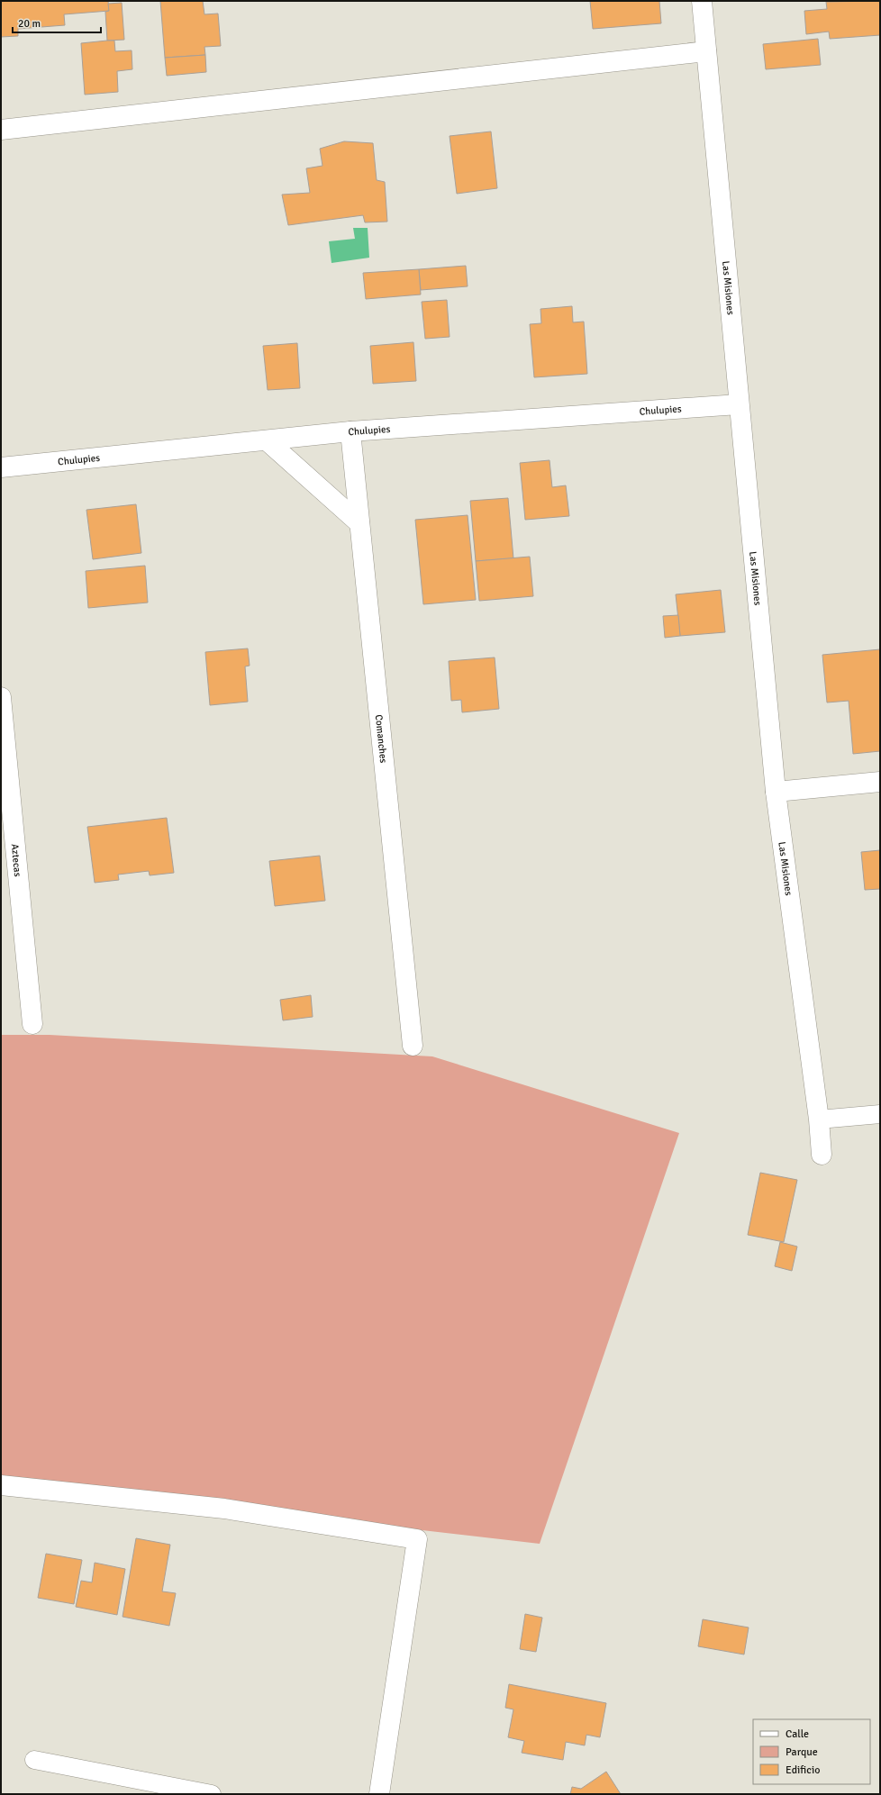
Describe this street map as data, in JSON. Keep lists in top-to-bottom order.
{
  "streets": {
    "street": [
      "Las Misiones",
      "Chulupies",
      "Comanches",
      "Aztecas"
    ]
  },
  "crossings": [
    ["Las Misiones", "Chulupies"],
    ["Chulupies", "Comanches"]
  ],
  "legend": ["Calle", "Parque", "Edificio"],
  "scale_bar": "20 m"
}
